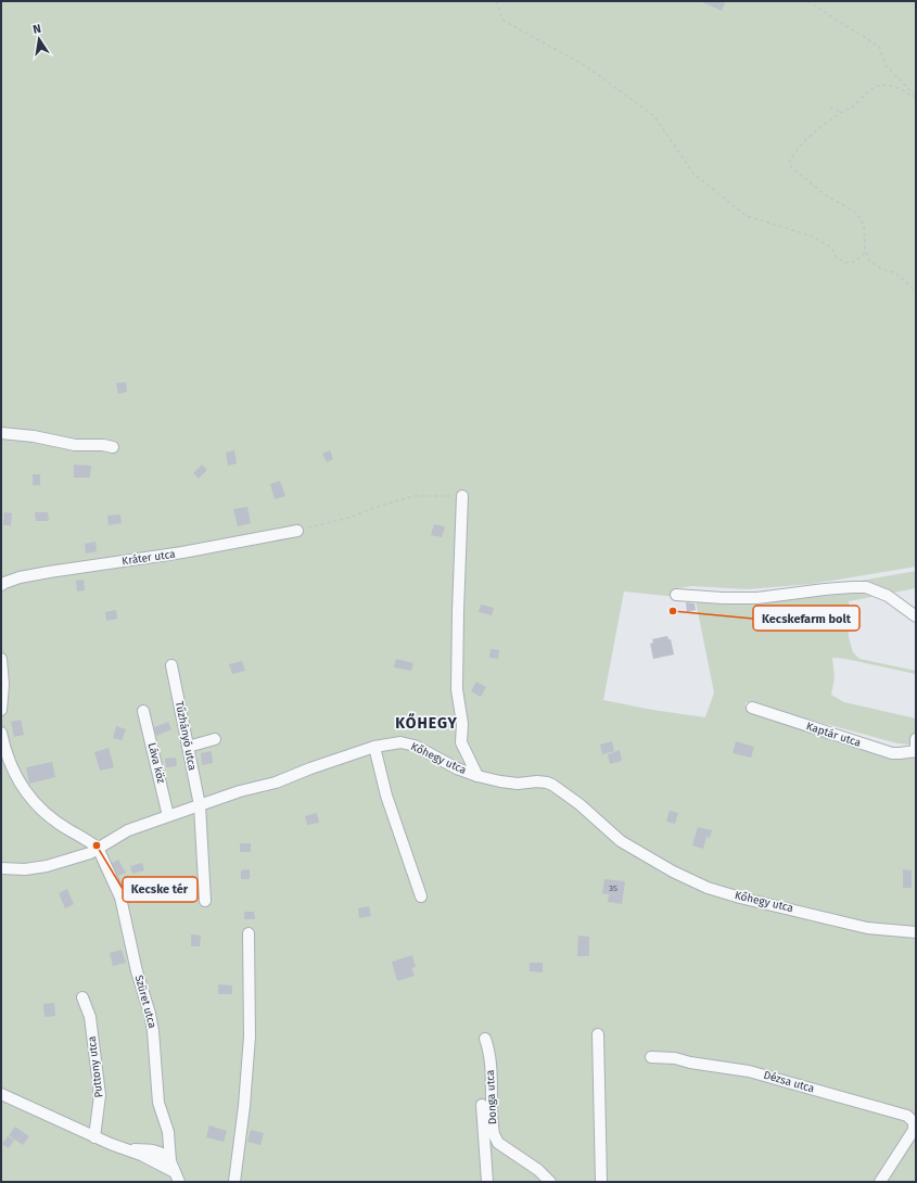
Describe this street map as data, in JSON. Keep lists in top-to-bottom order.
{
  "streets": {
    "street": [
      "Kráter utca",
      "Kaptár utca",
      "Tűzhányó utca",
      "Kőhegy utca",
      "Láva köz",
      "Szüret utca",
      "Puttony utca",
      "Dézsa utca",
      "Donga utca"
    ]
  },
  "crossings": [
    ["Tűzhányó utca", "Kőhegy utca"],
    ["Kőhegy utca", "Láva köz"],
    ["Kőhegy utca", "Szüret utca"],
    ["Szüret utca", "Puttony utca"]
  ],
  "districts": ["KŐHEGY"],
  "places": ["Kecskefarm bolt", "Kecske tér"],
  "house_numbers": ["35"],
  "north": "top"
}
